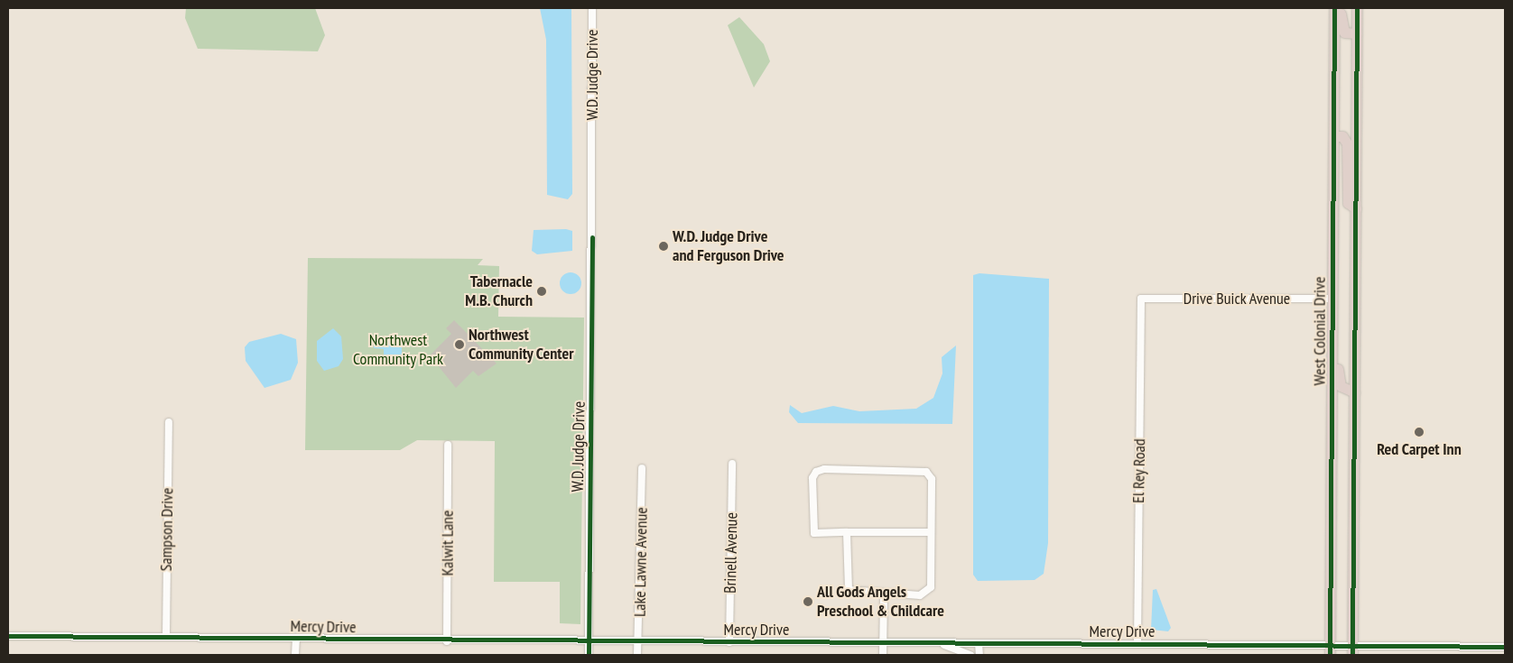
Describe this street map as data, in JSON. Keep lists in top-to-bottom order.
{
  "streets": {
    "highway": ["West Colonial Drive"],
    "street": [
      "W.D. Judge Drive",
      "Drive Buick Avenue",
      "El Rey Road",
      "Sampson Drive",
      "Kalwit Lane",
      "Brinell Avenue",
      "Lake Lawne Avenue",
      "Mercy Drive"
    ]
  },
  "crossings": [
    ["W.D. Judge Drive", "Mercy Drive"],
    ["Drive Buick Avenue", "West Colonial Drive"],
    ["Drive Buick Avenue", "El Rey Road"],
    ["West Colonial Drive", "Mercy Drive"],
    ["El Rey Road", "Mercy Drive"],
    ["Sampson Drive", "Mercy Drive"],
    ["Kalwit Lane", "Mercy Drive"],
    ["Brinell Avenue", "Mercy Drive"],
    ["Lake Lawne Avenue", "Mercy Drive"]
  ],
  "parks": ["Northwest Community Park"],
  "places": [
    "W.D. Judge Drive and Ferguson Drive",
    "Tabernacle M.B. Church",
    "Northwest Community Center",
    "Red Carpet Inn",
    "All Gods Angels Preschool & Childcare"
  ]
}
